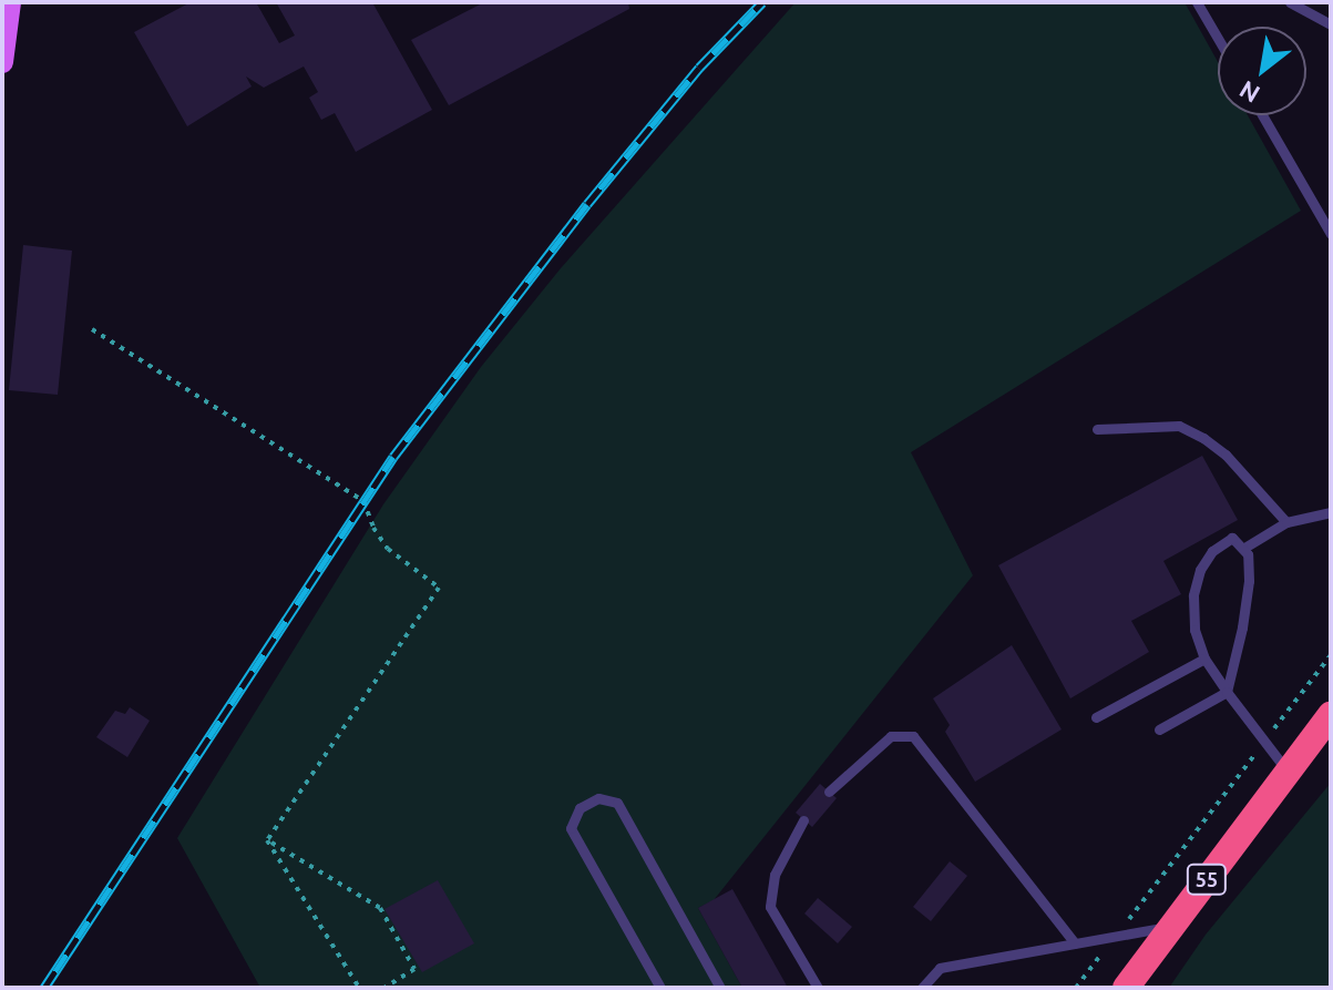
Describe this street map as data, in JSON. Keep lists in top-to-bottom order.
{
  "streets": {
    "highway": ["55"]
  },
  "north": "bottom left"
}
